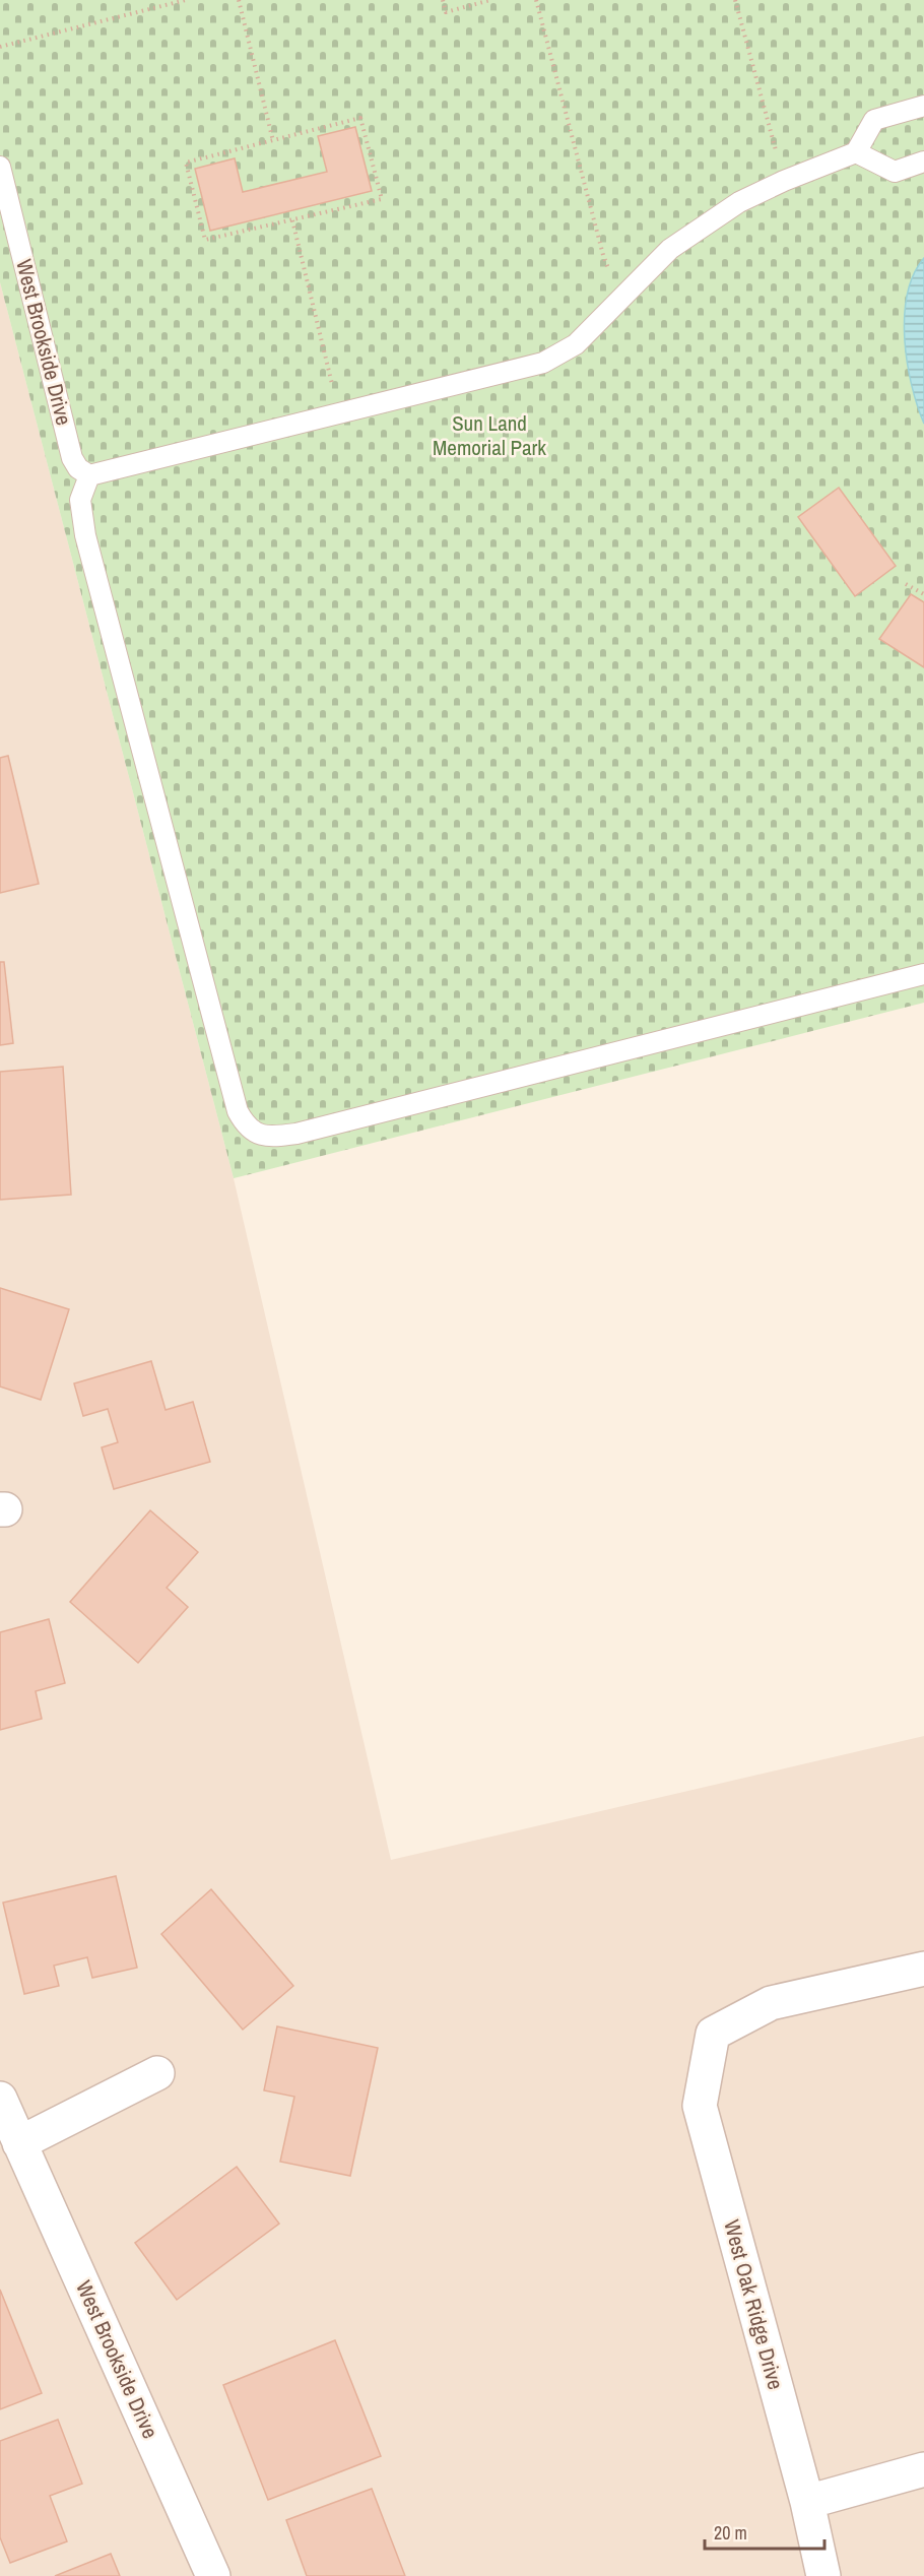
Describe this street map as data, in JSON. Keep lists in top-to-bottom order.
{
  "streets": {
    "street": ["West Brookside Drive", "West Oak Ridge Drive"]
  },
  "parks": ["Sun Land Memorial Park"],
  "scale_bar": "20 m"
}
